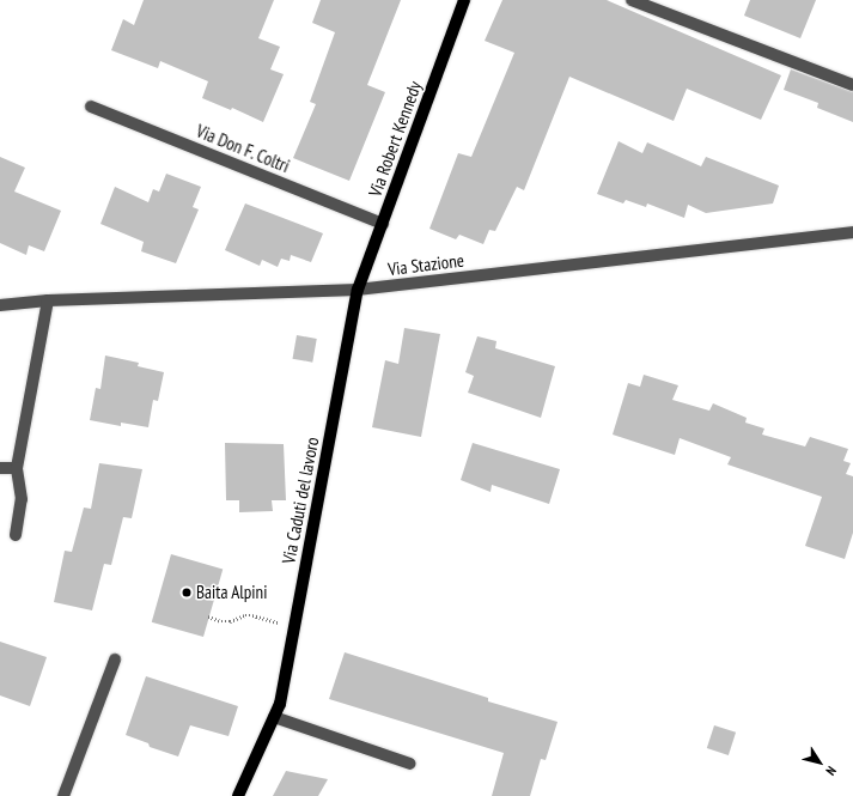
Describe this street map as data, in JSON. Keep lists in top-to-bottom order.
{
  "streets": {
    "main road": ["Via Robert Kennedy", "Via Caduti del lavoro"],
    "street": ["Via Don F. Coltri", "Via Stazione"]
  },
  "crossings": [
    ["Via Robert Kennedy", "Via Don F. Coltri"],
    ["Via Robert Kennedy", "Via Stazione"],
    ["Via Robert Kennedy", "Via Caduti del lavoro"],
    ["Via Stazione", "Via Caduti del lavoro"]
  ],
  "places": ["Baita Alpini"],
  "north": "bottom right"
}
